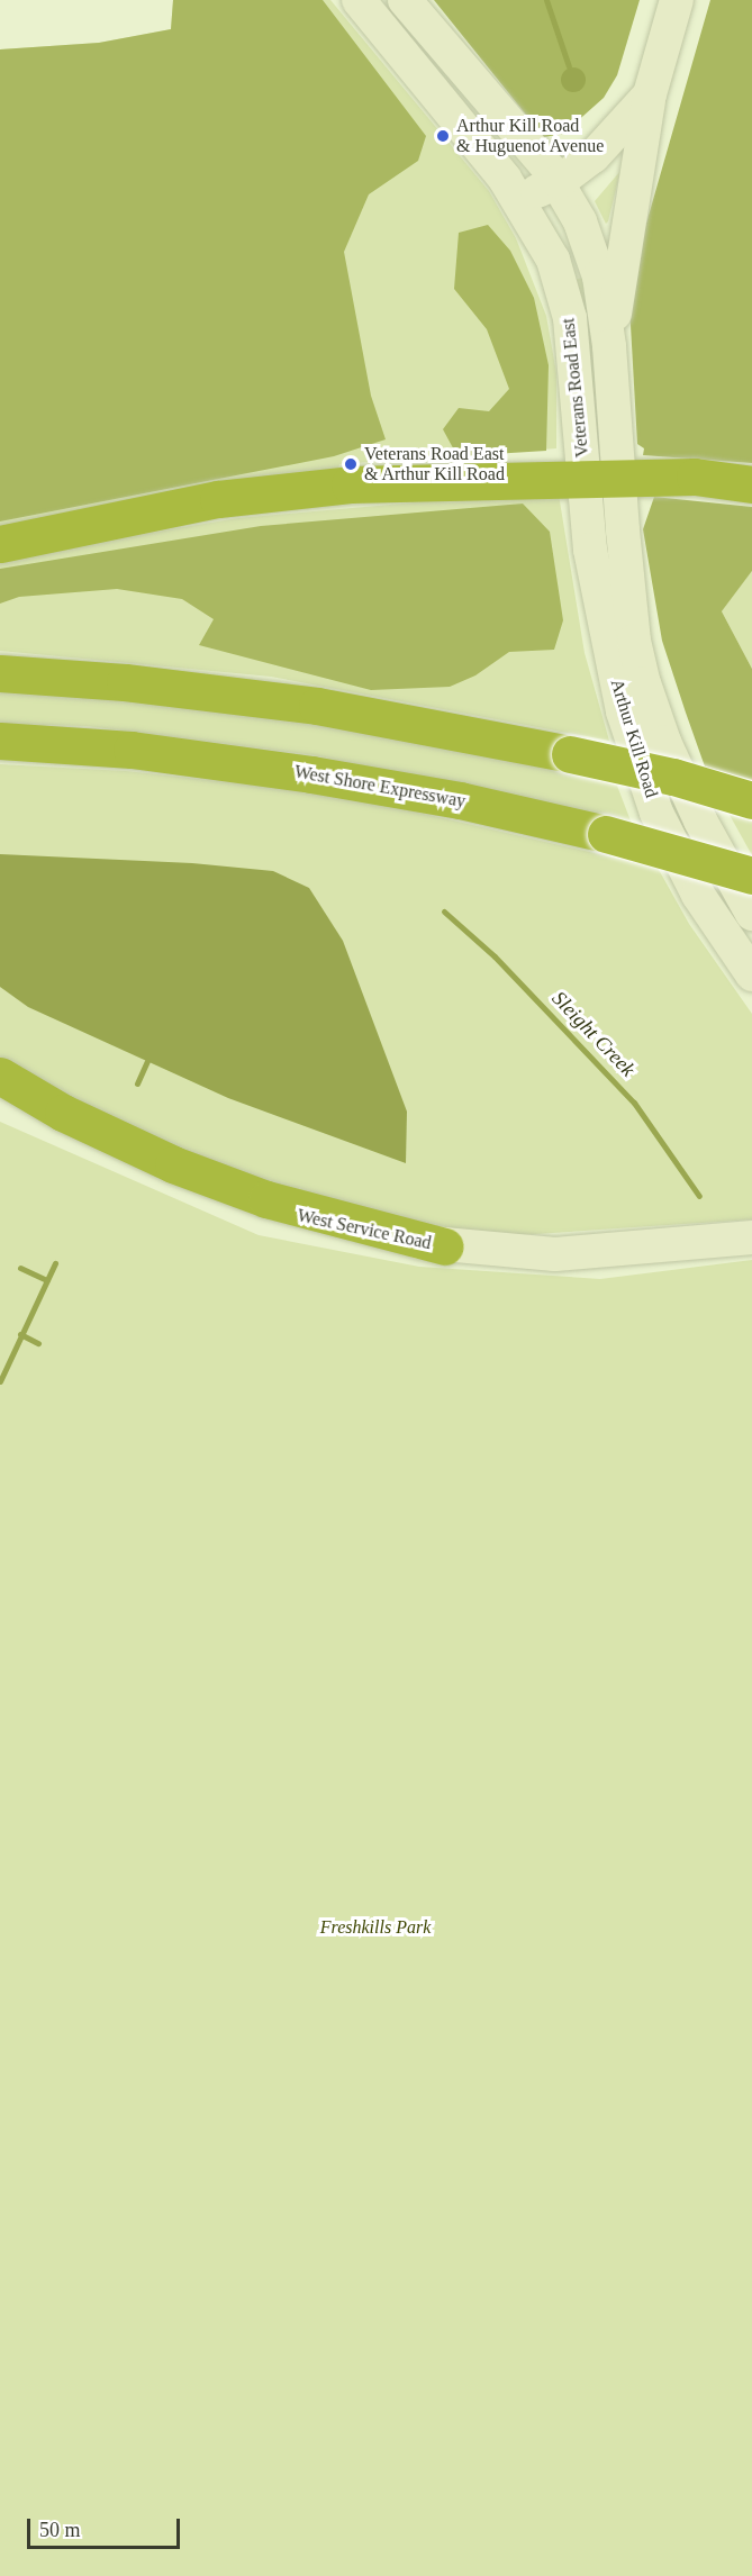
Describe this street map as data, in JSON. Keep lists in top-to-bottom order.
{
  "streets": {
    "highway": ["West Shore Expressway"],
    "street": ["Veterans Road East", "Arthur Kill Road", "West Service Road"]
  },
  "crossings": [
    ["Veterans Road East", "Arthur Kill Road"]
  ],
  "water": ["Sleight Creek"],
  "parks": ["Freshkills Park"],
  "places": ["Arthur Kill Road & Huguenot Avenue", "Veterans Road East & Arthur Kill Road"],
  "scale_bar": "50 m"
}
